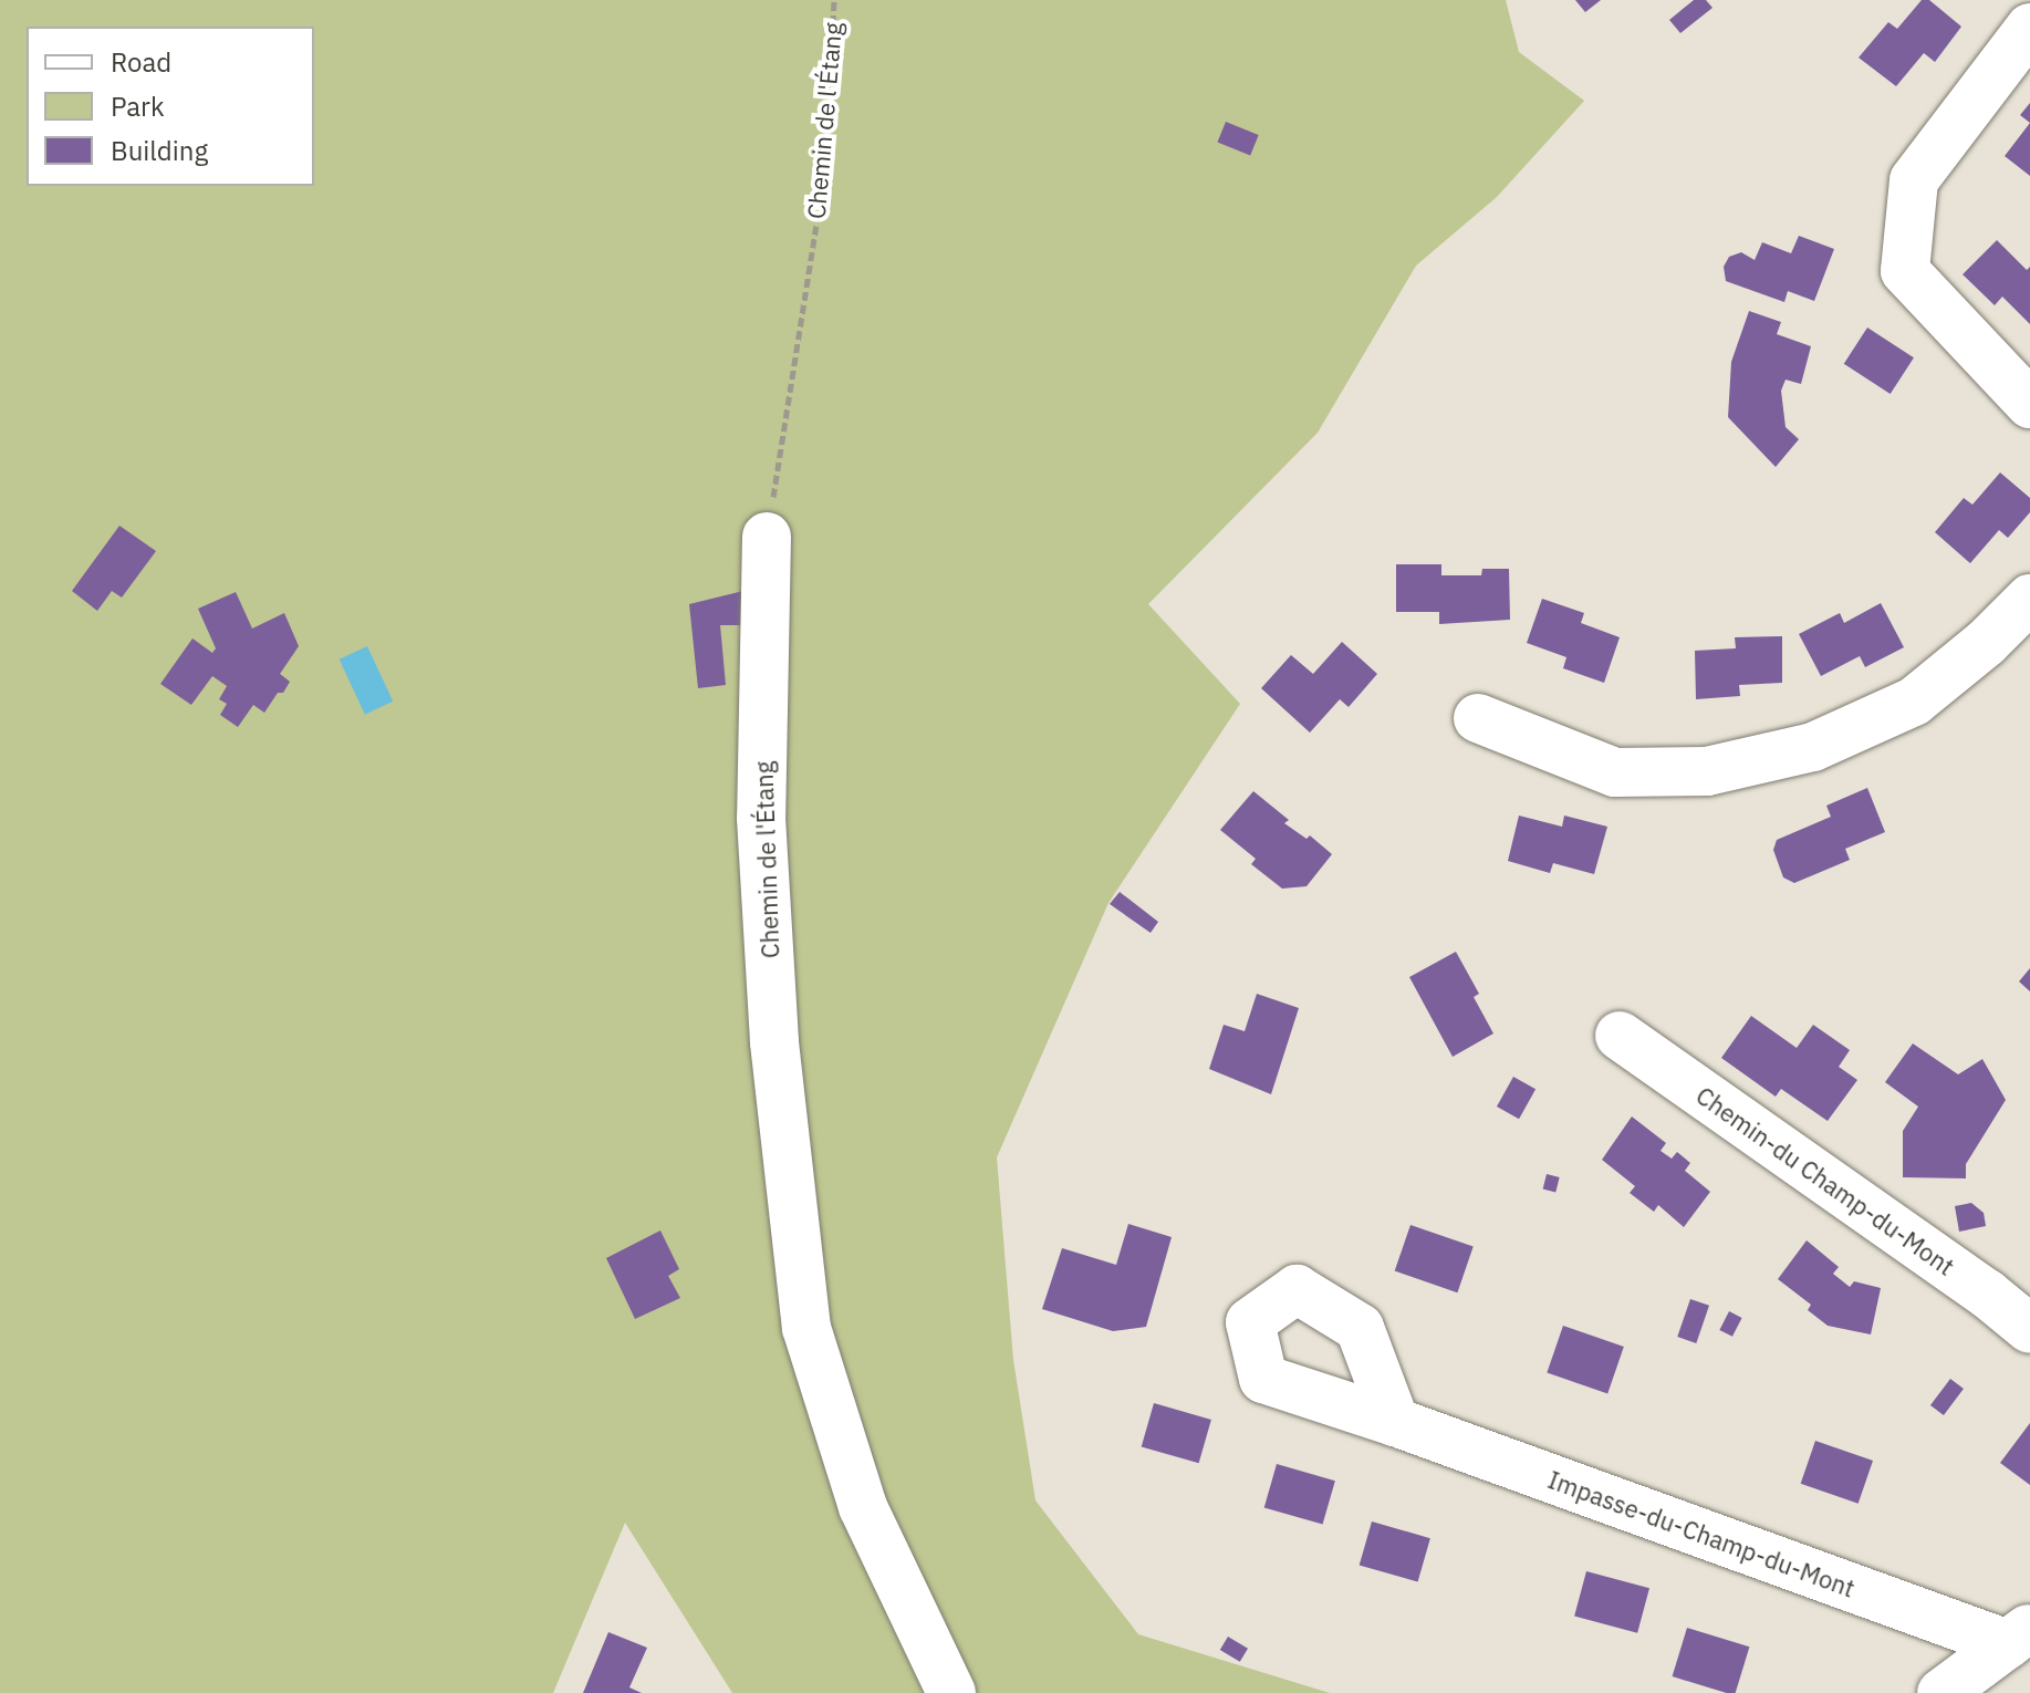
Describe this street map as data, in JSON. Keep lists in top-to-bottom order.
{
  "streets": {
    "street": ["Chemin de l'Étang", "Chemin-du Champ-du-Mont", "Impasse-du-Champ-du-Mont"]
  },
  "legend": ["Road", "Park", "Building"]
}
